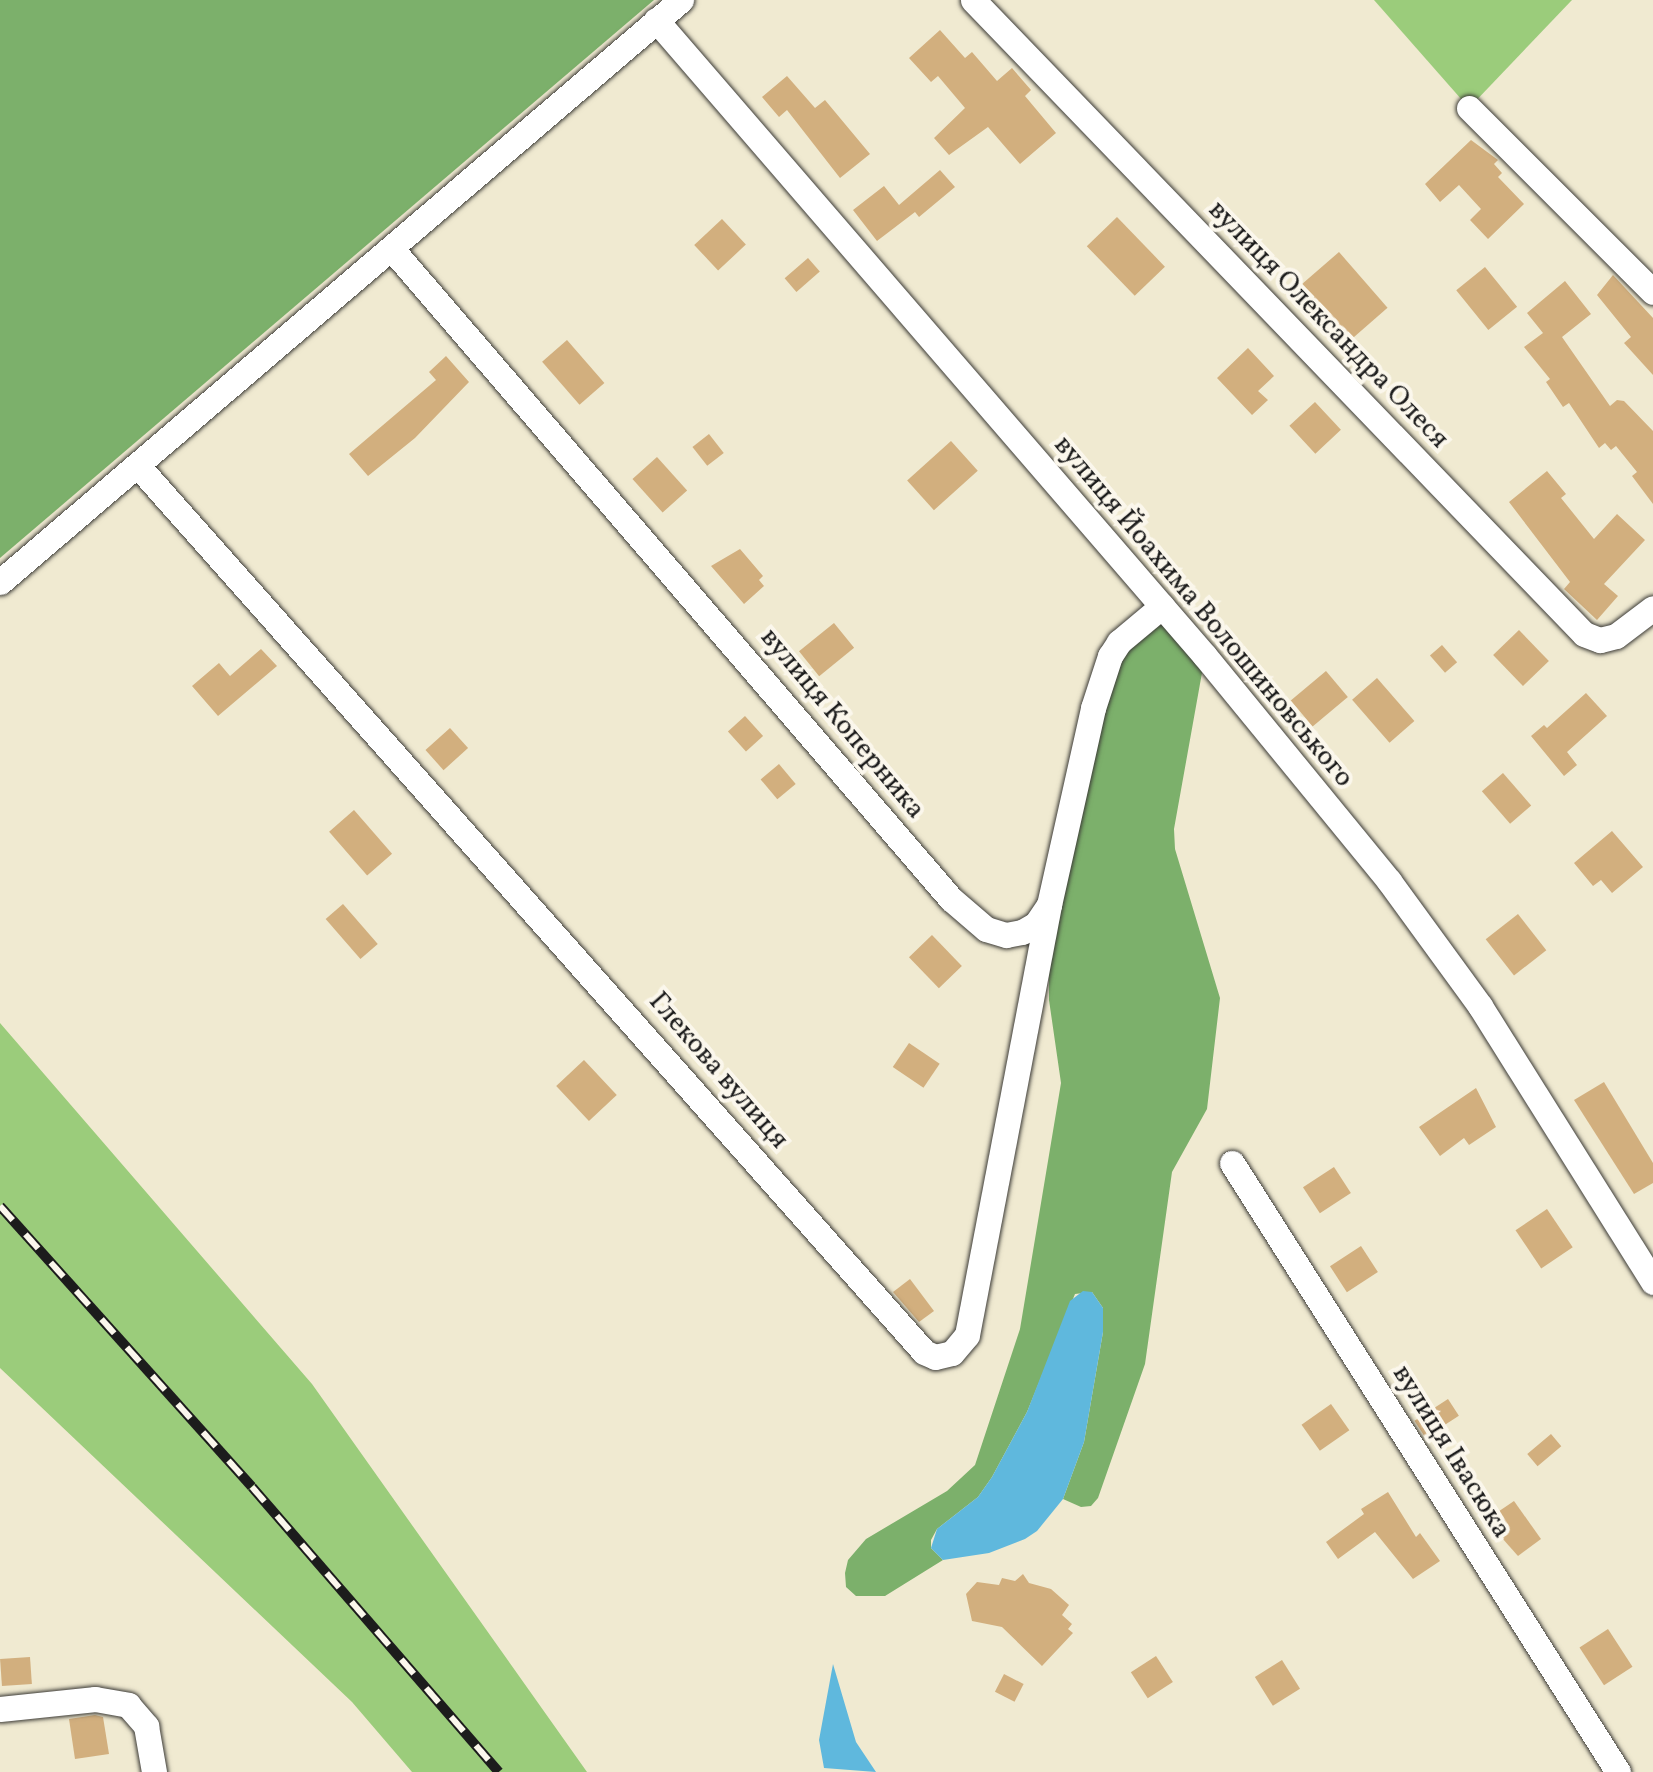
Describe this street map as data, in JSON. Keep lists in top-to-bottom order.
{
  "streets": {
    "street": [
      "вулиця Олександра Олеся",
      "вулиця Йоахима Волошиновського",
      "вулиця Коперника",
      "Глекова вулиця",
      "вулиця Івасюка"
    ]
  },
  "crossings": [
    ["вулиця Коперника", "Глекова вулиця"]
  ]
}
